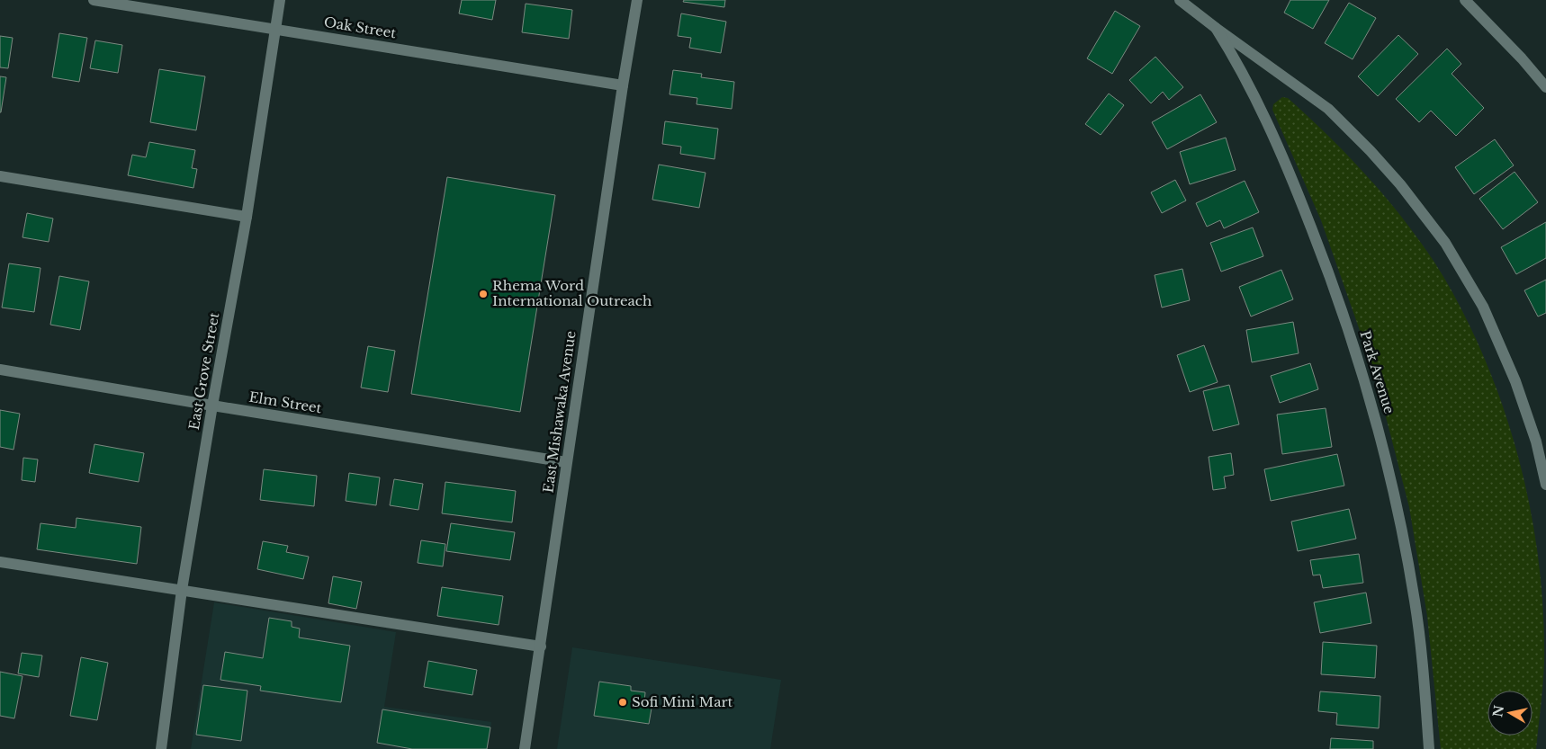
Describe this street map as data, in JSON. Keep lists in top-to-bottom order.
{
  "streets": {
    "street": [
      "Oak Street",
      "East Grove Street",
      "Park Avenue",
      "Elm Street",
      "East Mishawaka Avenue"
    ]
  },
  "crossings": [
    ["Oak Street", "East Grove Street"],
    ["Oak Street", "East Mishawaka Avenue"],
    ["East Grove Street", "Elm Street"],
    ["Elm Street", "East Mishawaka Avenue"]
  ],
  "places": ["Rhema Word International Outreach", "Sofi Mini Mart"],
  "north": "left"
}
